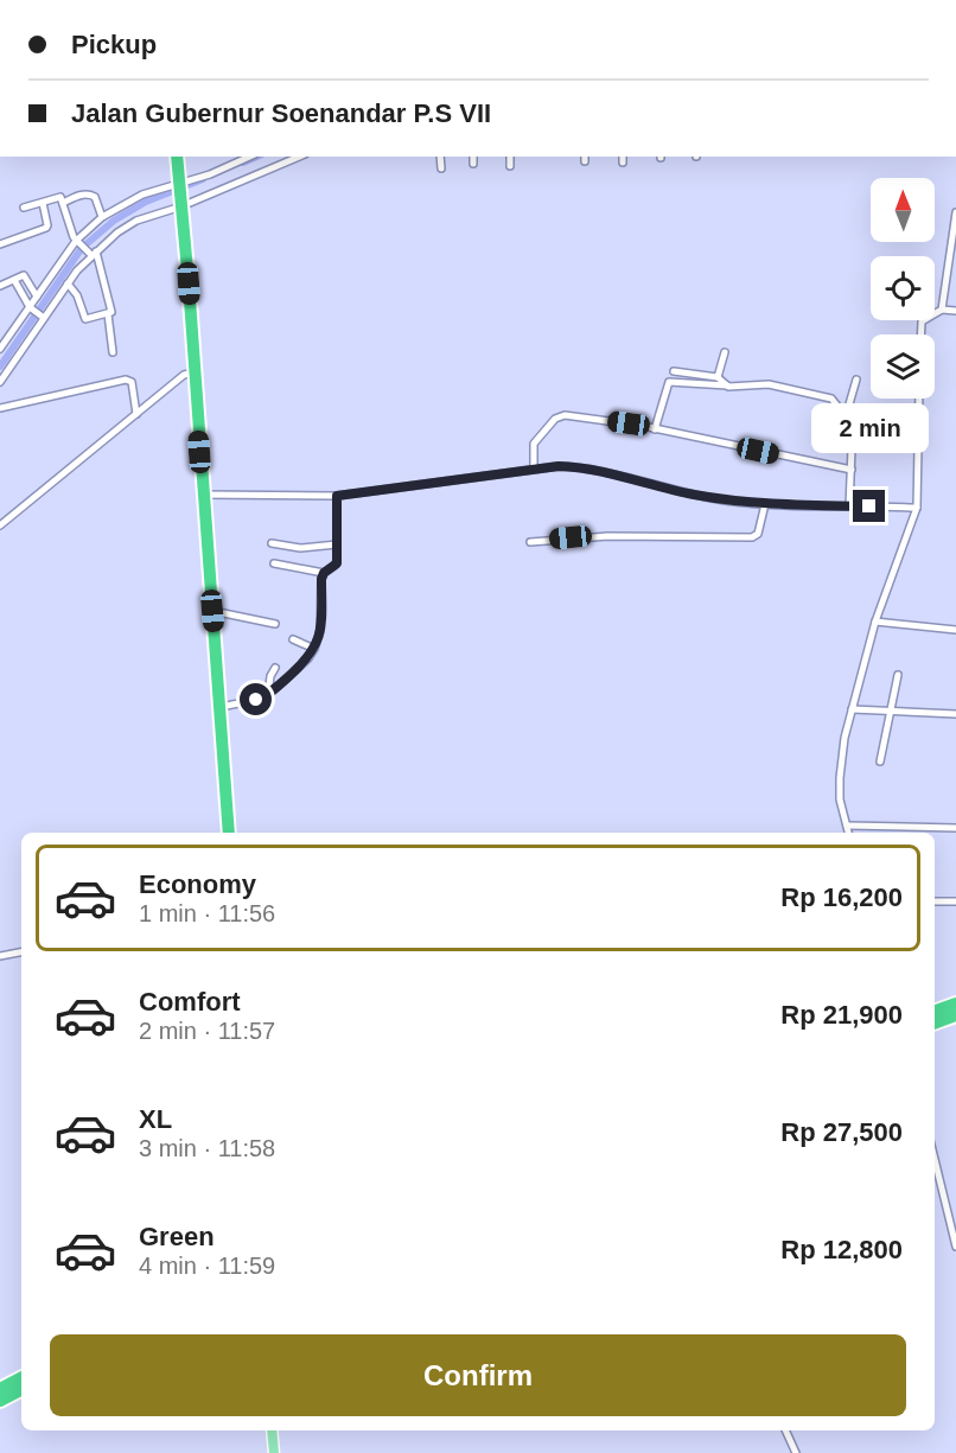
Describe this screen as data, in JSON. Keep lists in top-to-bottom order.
{
  "north": "top",
  "page": {
    "banner": ["Pickup", "Jalan Gubernur Soenandar P.S VII"],
    "bubble": "2 min",
    "list": [
      {
        "name": "Economy",
        "note": "1 min · 11:56",
        "value": "Rp 16,200"
      },
      {
        "name": "Comfort",
        "note": "2 min · 11:57",
        "value": "Rp 21,900"
      },
      {
        "name": "XL",
        "note": "3 min · 11:58",
        "value": "Rp 27,500"
      },
      {
        "name": "Green",
        "note": "4 min · 11:59",
        "value": "Rp 12,800"
      }
    ],
    "buttons": "Confirm"
  }
}
